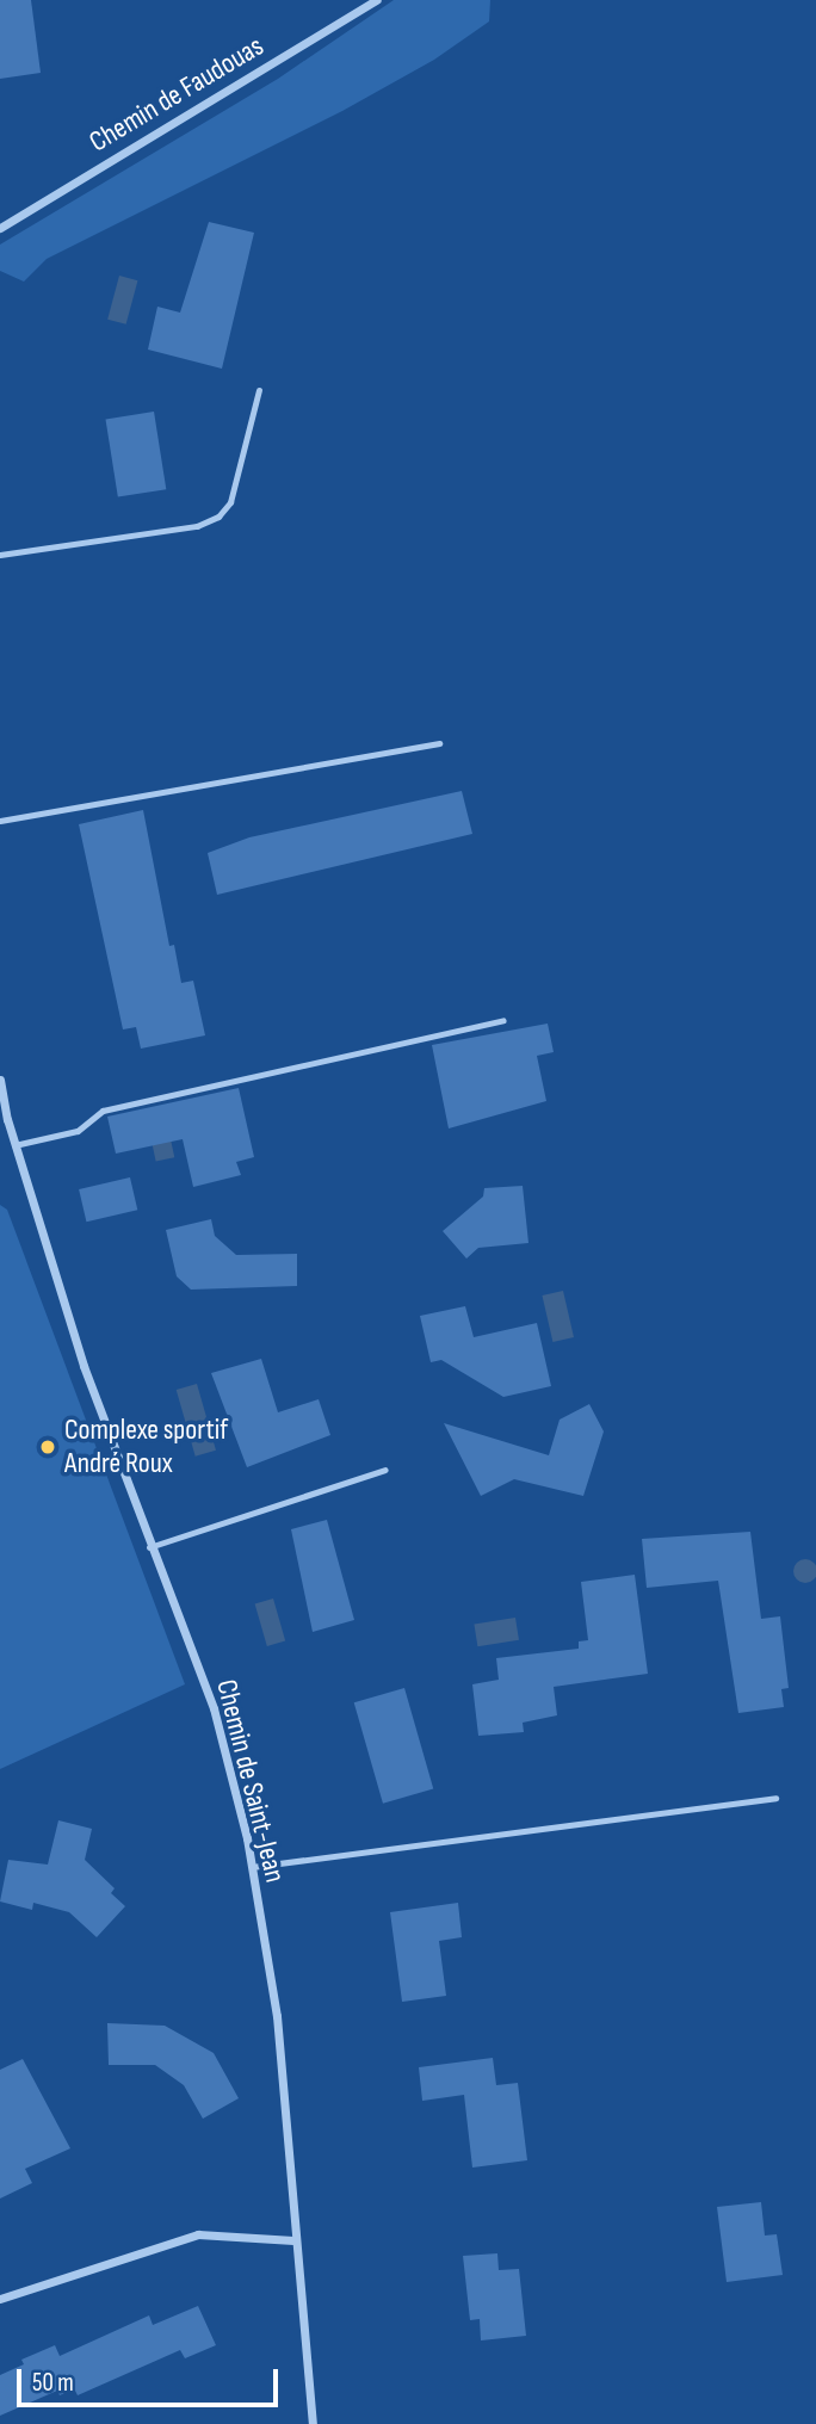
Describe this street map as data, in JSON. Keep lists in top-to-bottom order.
{
  "streets": {
    "street": ["Chemin de Faudouas", "Chemin de Saint-Jean"]
  },
  "places": ["Complexe sportif André Roux"],
  "scale_bar": "50 m"
}
